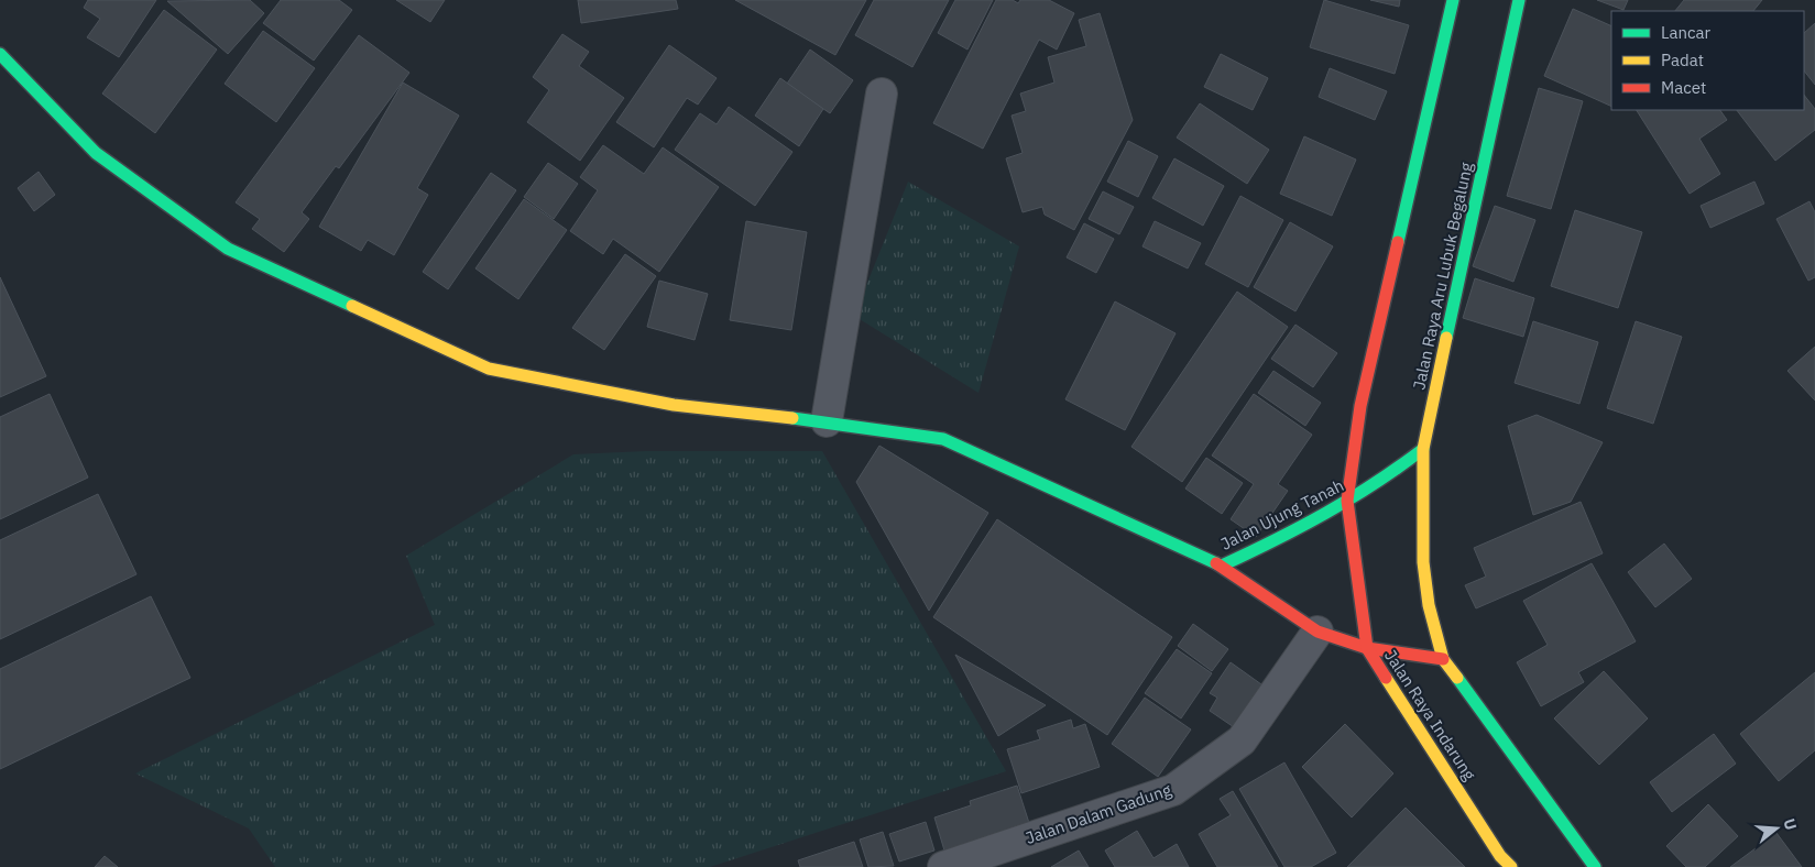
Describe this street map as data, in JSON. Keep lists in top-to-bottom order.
{
  "streets": {
    "main road": ["Jalan Raya Aru Lubuk Begalung", "Jalan Ujung Tanah", "Jalan Raya Indarung"],
    "street": ["Jalan Dalam Gadung"]
  },
  "crossings": [
    ["Jalan Raya Aru Lubuk Begalung", "Jalan Ujung Tanah"],
    ["Jalan Ujung Tanah", "Jalan Raya Indarung"],
    ["Jalan Ujung Tanah", "Jalan Dalam Gadung"]
  ],
  "legend": ["Lancar", "Padat", "Macet"],
  "north": "right"
}
